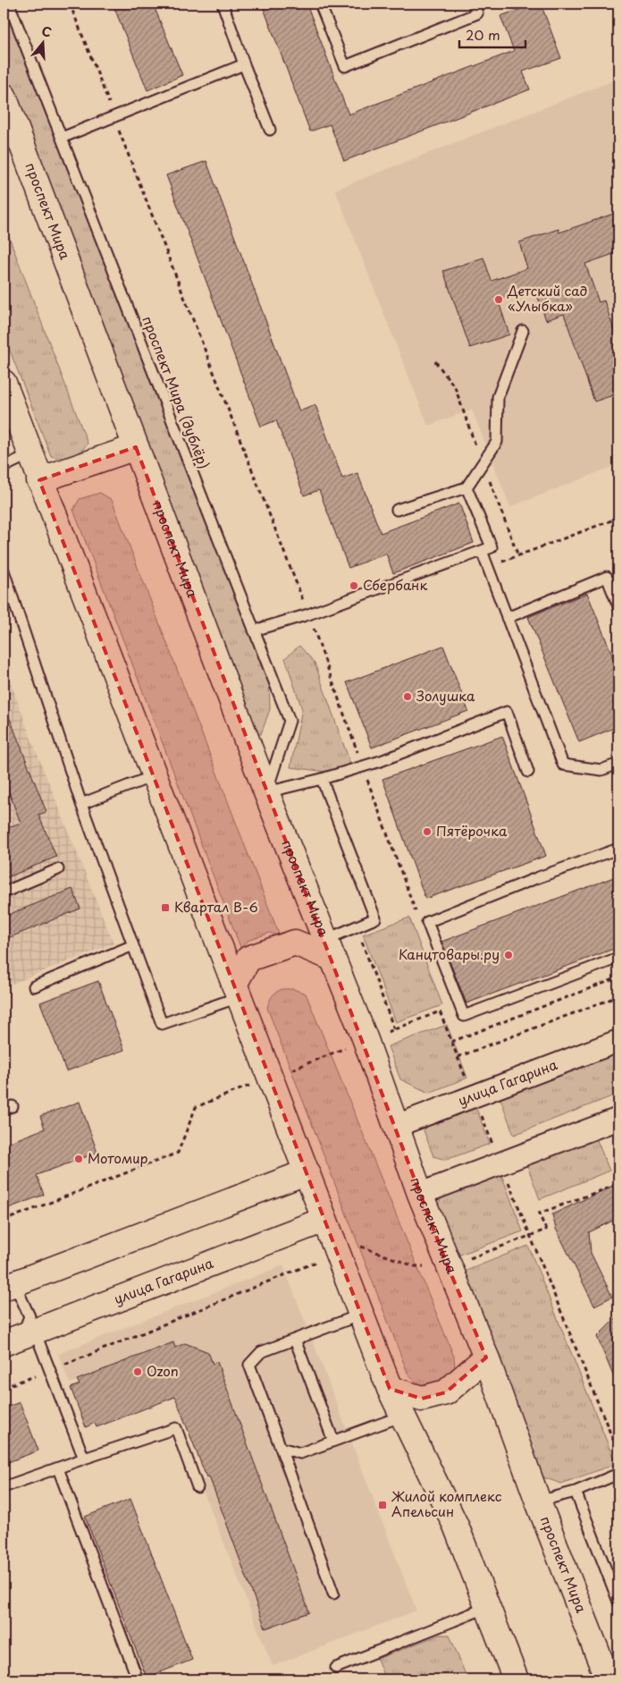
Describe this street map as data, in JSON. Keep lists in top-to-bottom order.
{
  "streets": {
    "main road": ["проспект Мира", "улица Гагарина"],
    "lane": ["проспект Мира (дублёр)"]
  },
  "crossings": [
    ["проспект Мира", "проспект Мира (дублёр)"],
    ["проспект Мира", "улица Гагарина"]
  ],
  "places": {
    "other": [
      "Детский сад «Улыбка»",
      "Сбербанк",
      "Золушка",
      "Пятёрочка",
      "Канцтовары.ру",
      "Мотомир",
      "Ozon"
    ],
    "transit": ["Квартал В-6", "Жилой комплекс Апельсин"]
  },
  "scale_bar": "20 m",
  "north": "top"
}
